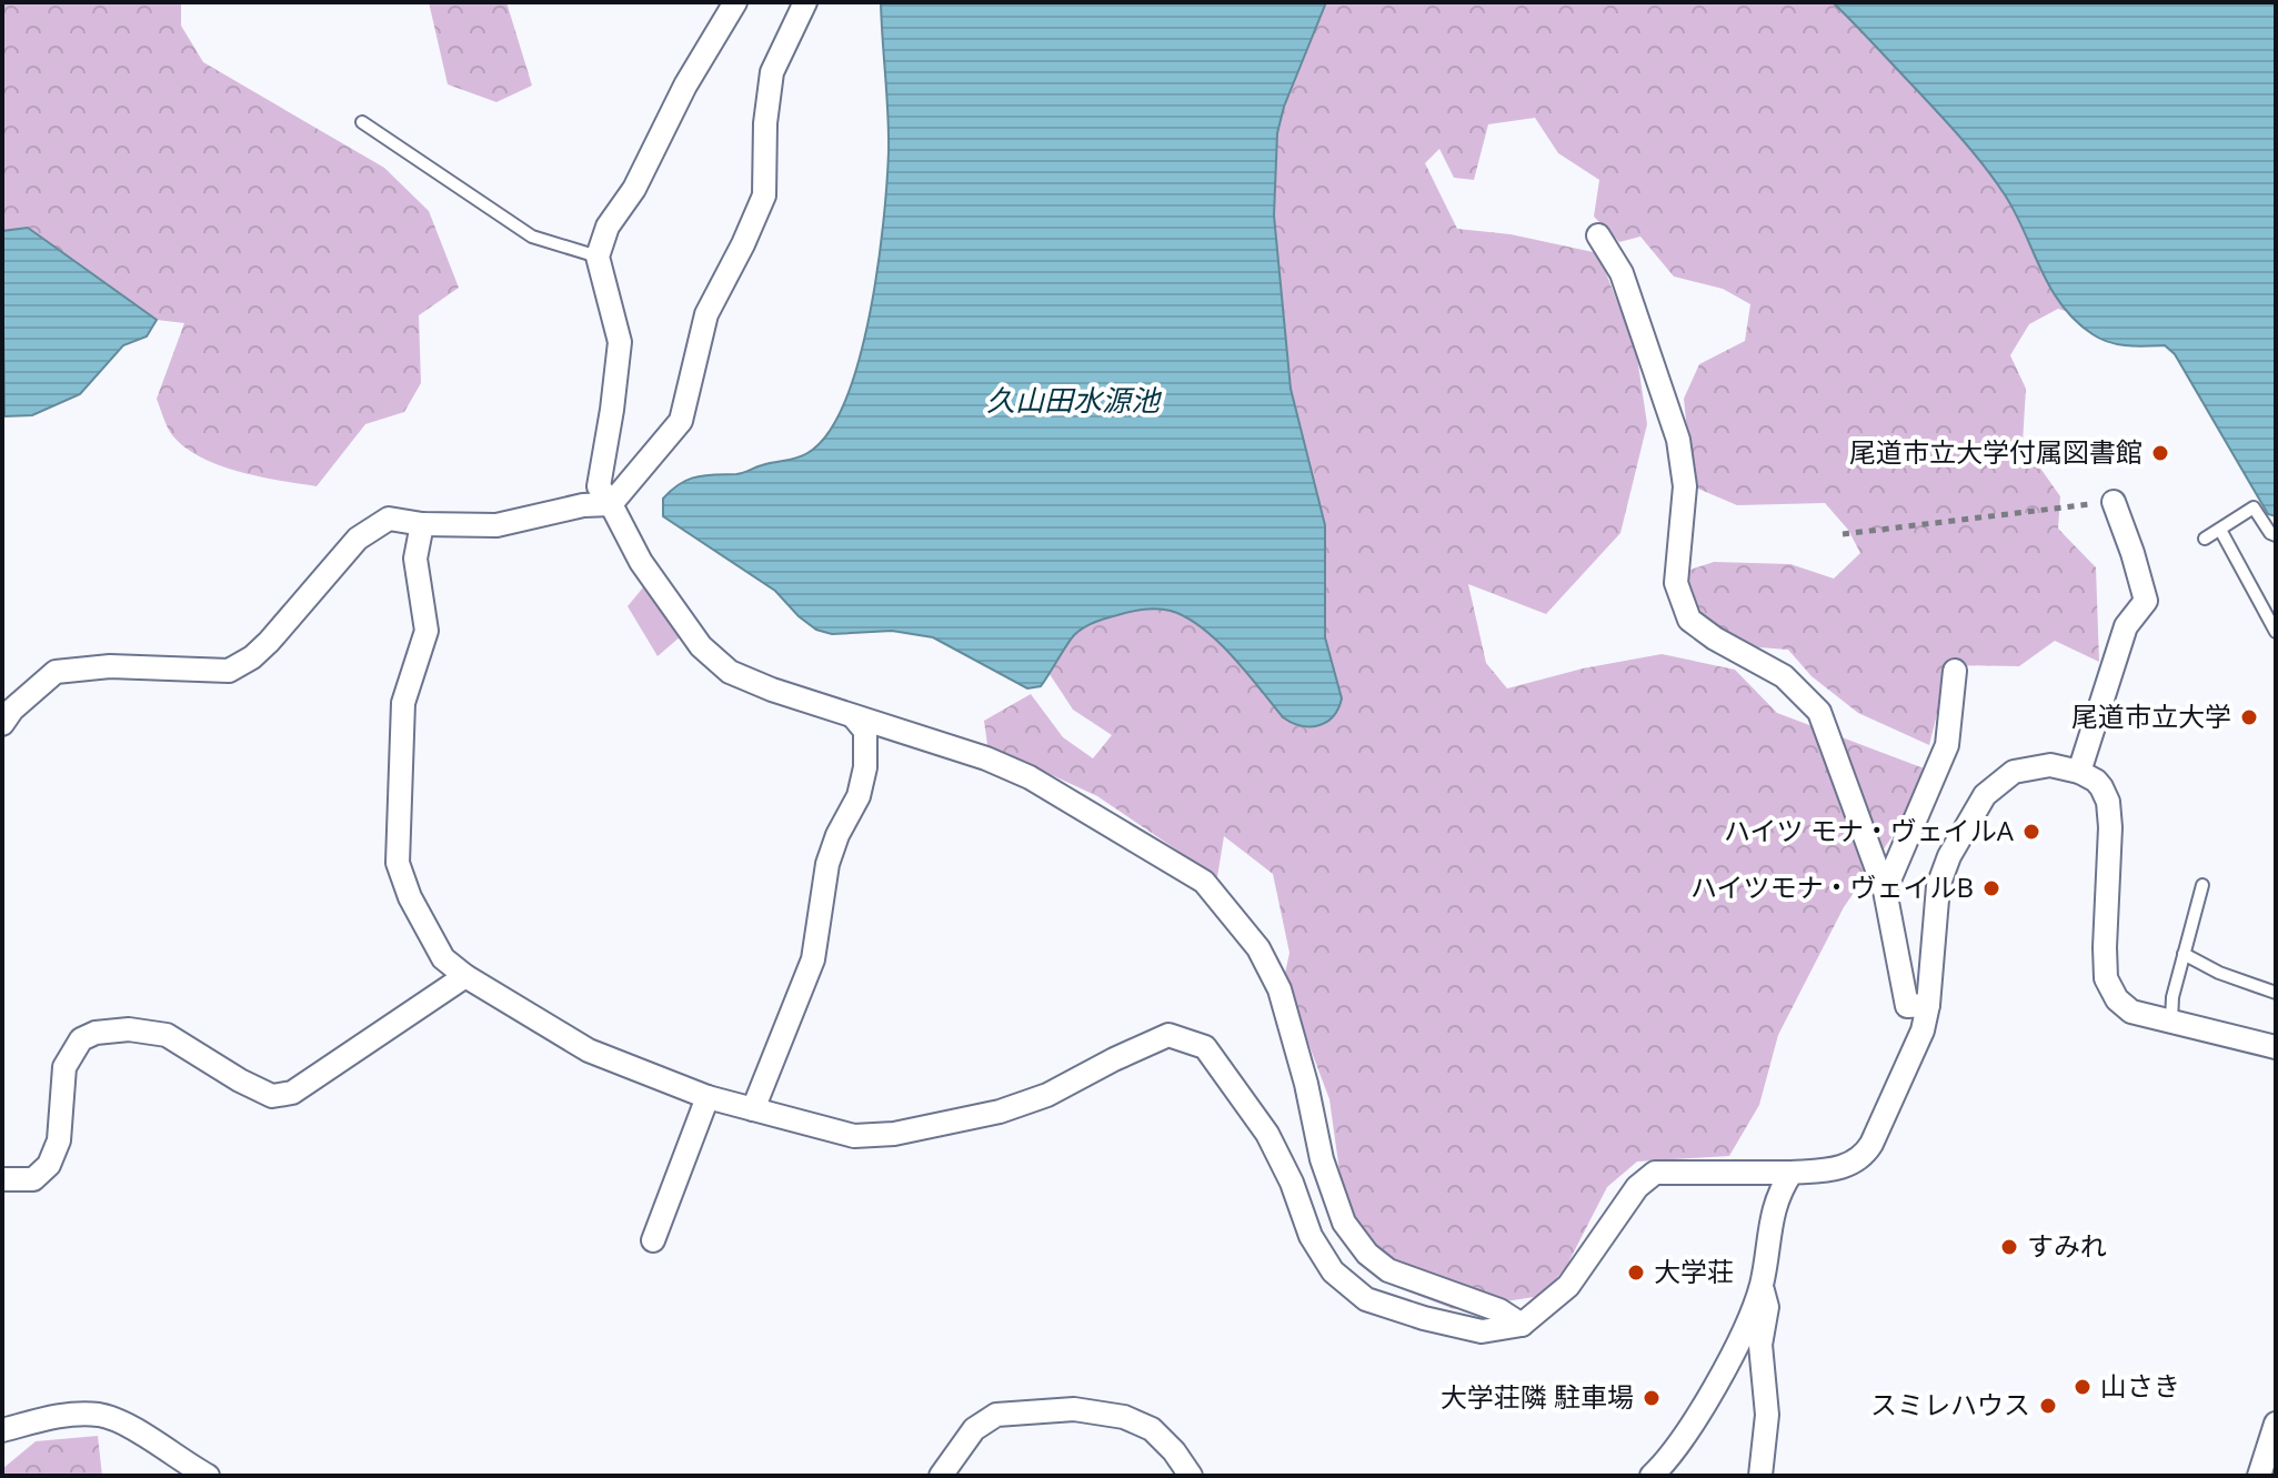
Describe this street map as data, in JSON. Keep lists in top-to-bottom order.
{
  "water": ["久山田水源池"],
  "places": [
    "尾道市立大学付属図書館",
    "尾道市立大学",
    "ハイツ モナ・ヴェイルA",
    "ハイツモナ・ヴェイルB",
    "すみれ",
    "大学荘",
    "山さき",
    "大学荘隣 駐車場",
    "スミレハウス"
  ]
}
